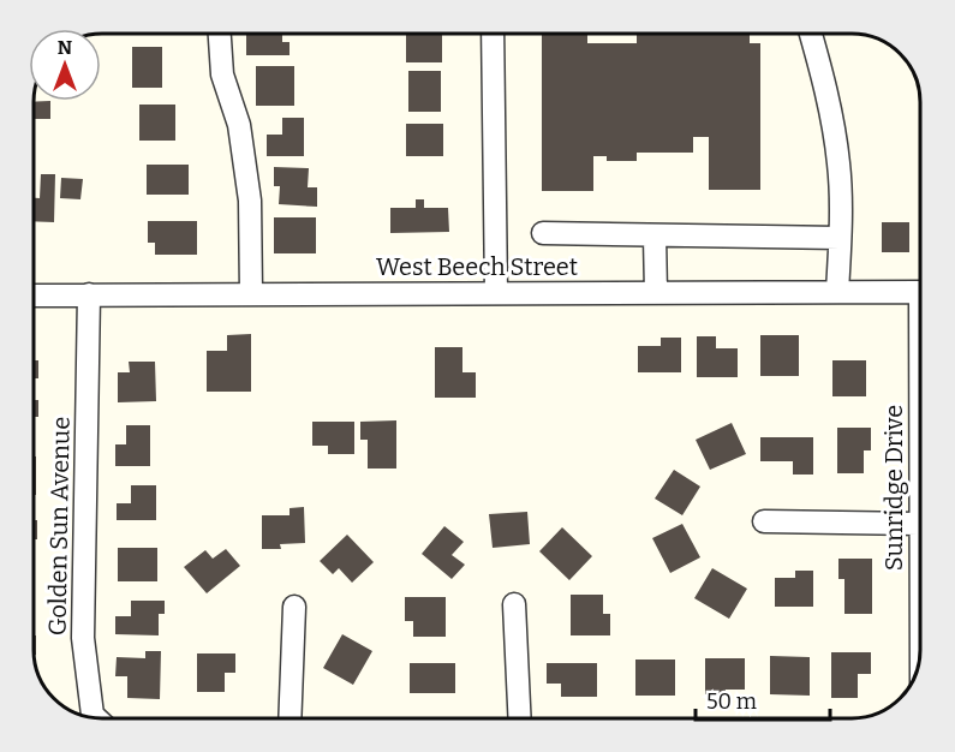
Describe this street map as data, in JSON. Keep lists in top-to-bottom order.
{
  "streets": {
    "street": ["West Beech Street", "Golden Sun Avenue"]
  },
  "crossings": [
    ["West Beech Street", "Golden Sun Avenue"]
  ],
  "scale_bar": "50 m",
  "north": "top"
}
